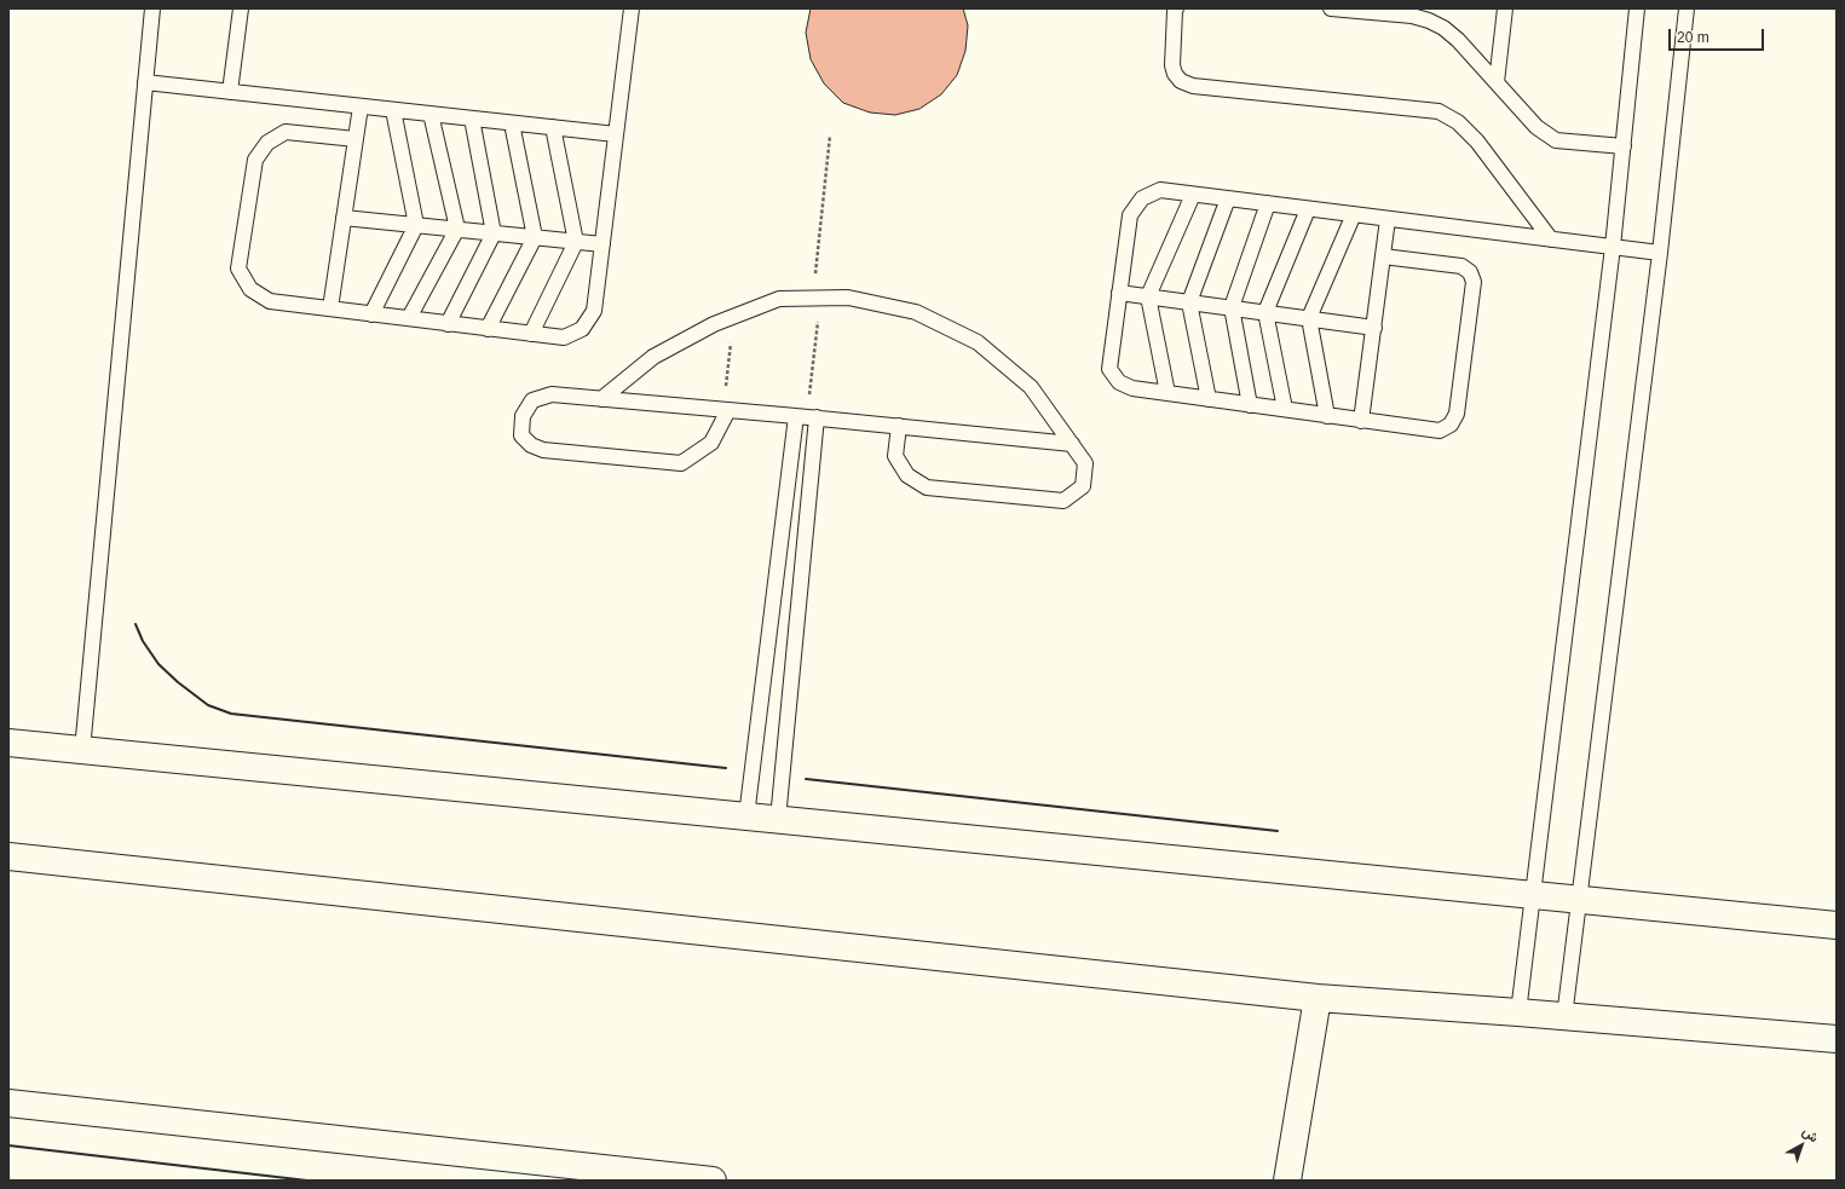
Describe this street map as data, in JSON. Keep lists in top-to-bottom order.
{
  "scale_bar": "20 m",
  "north": "top right"
}
